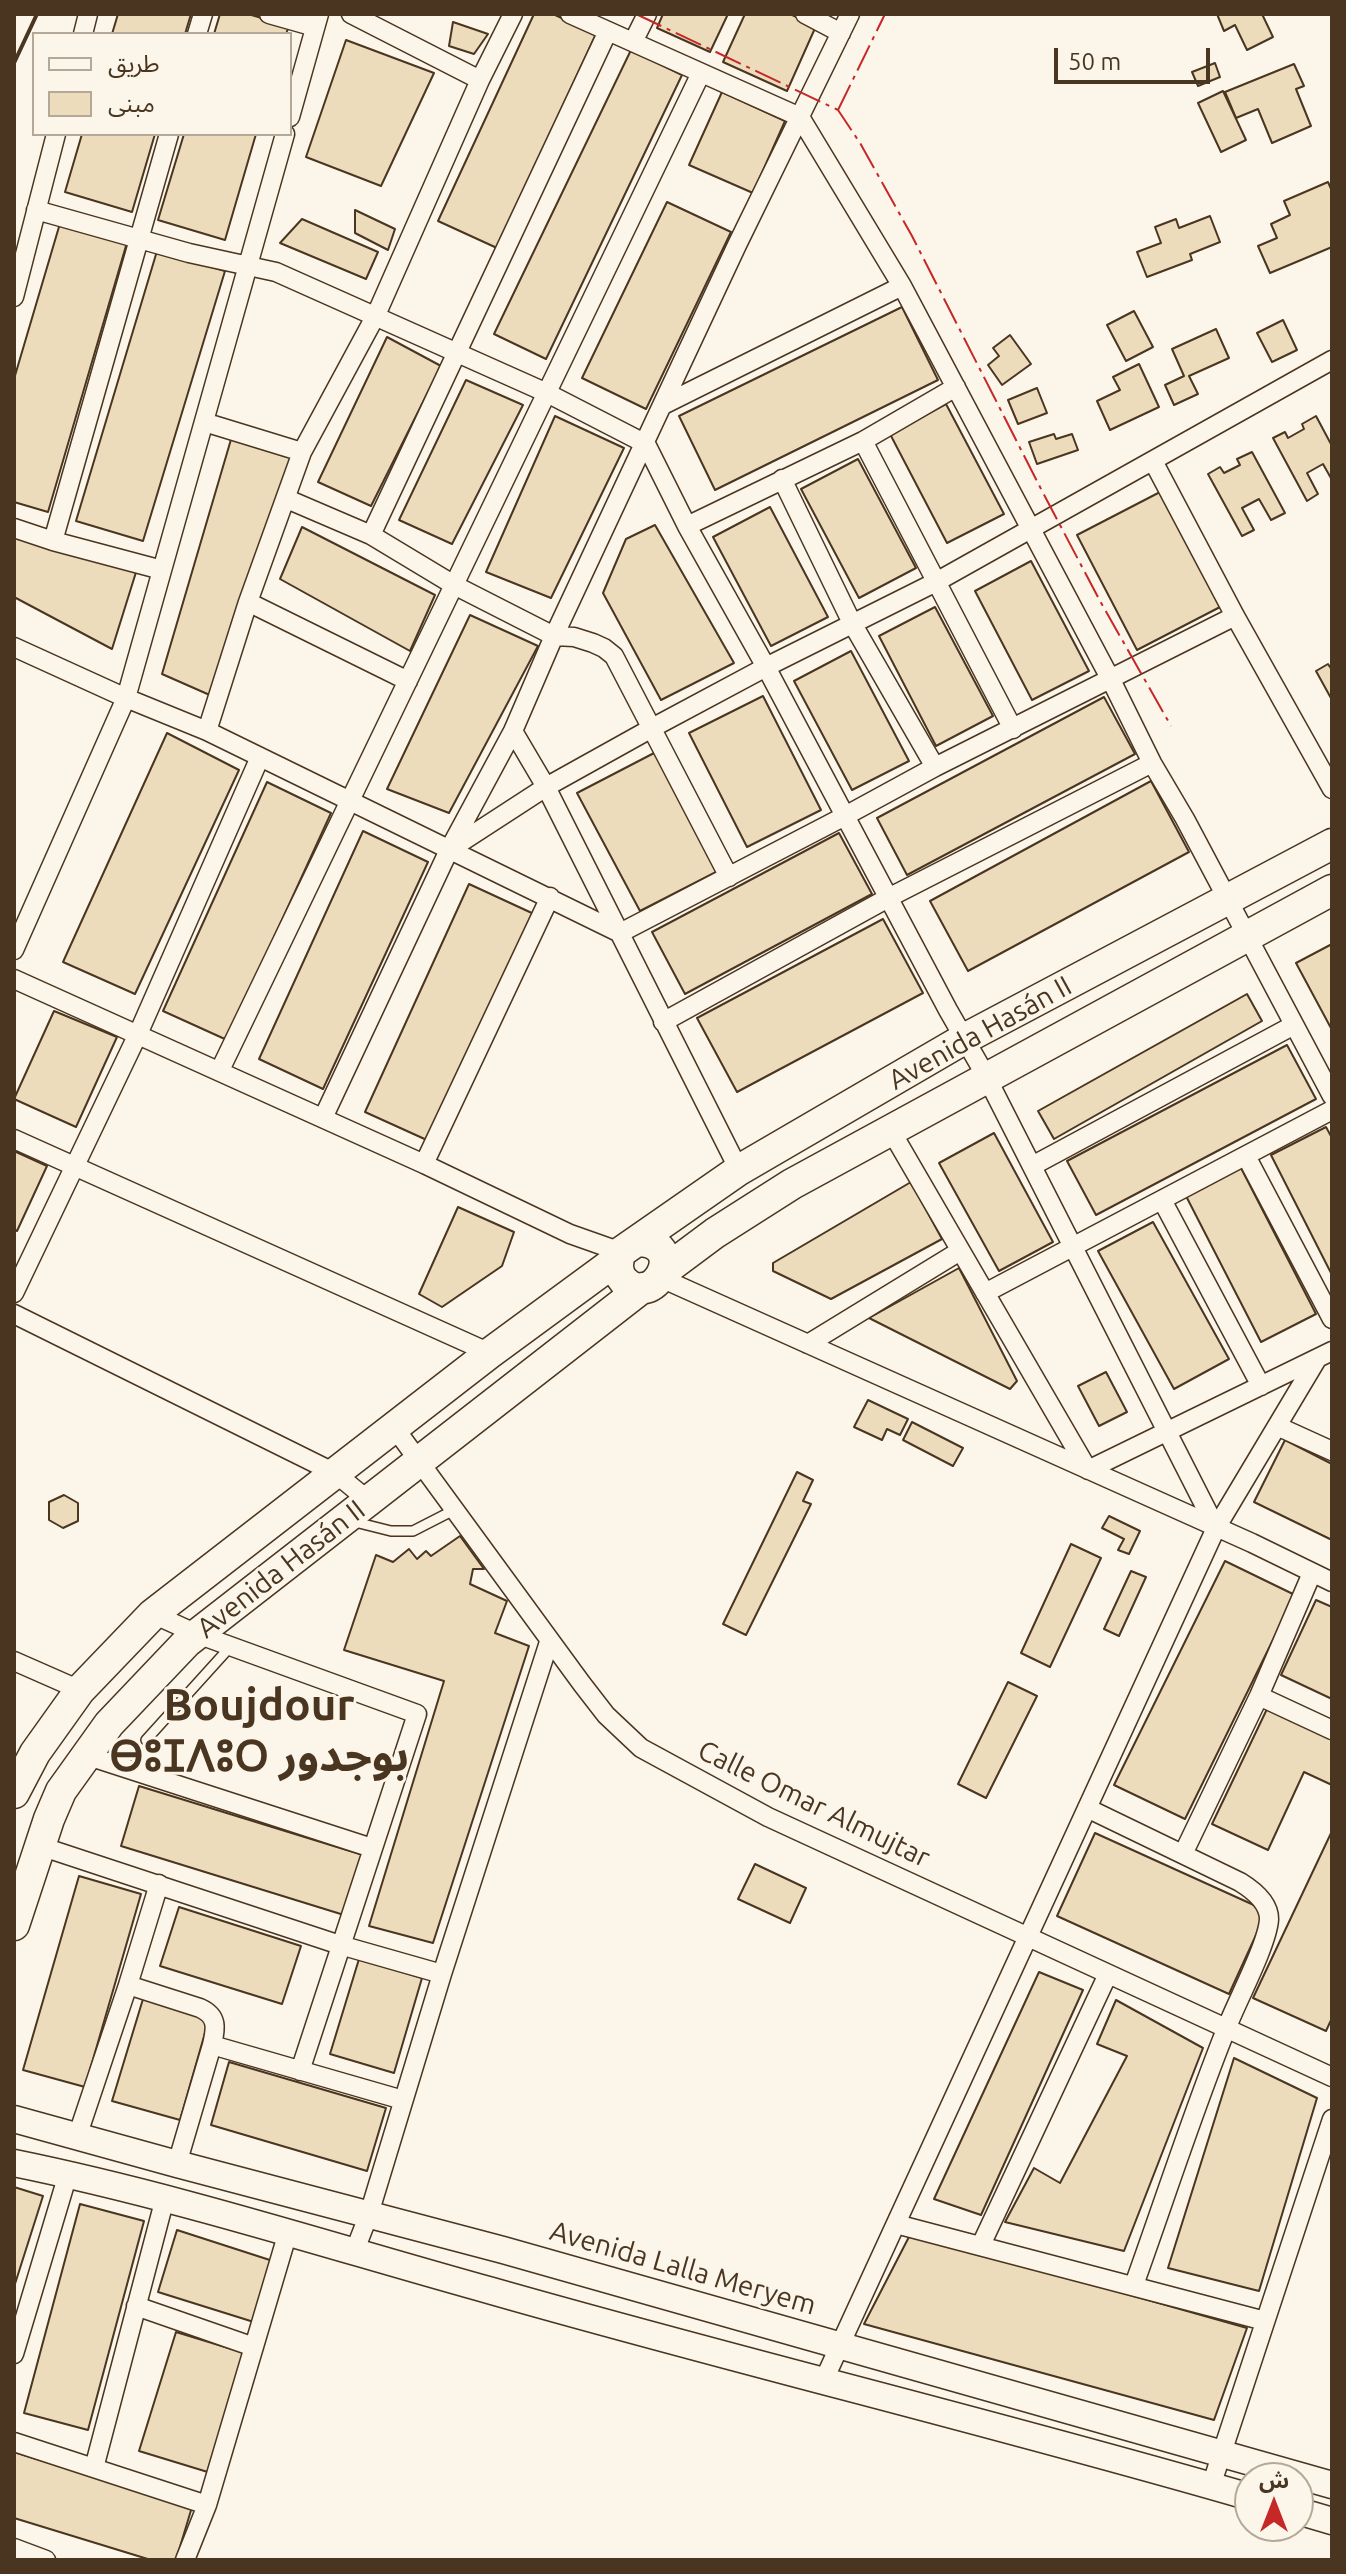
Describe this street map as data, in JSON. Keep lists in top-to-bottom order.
{
  "streets": {
    "main road": ["Avenida Hasán II"],
    "street": ["Calle Omar Almujtar", "Avenida Lalla Meryem"]
  },
  "crossings": [
    ["Avenida Hasán II", "Calle Omar Almujtar"]
  ],
  "districts": ["Boujdour ⴱⵓⵊⴷⵓⵔ بوجدور"],
  "legend": ["طريق", "مبنى"],
  "scale_bar": "50 m",
  "north": "top"
}
